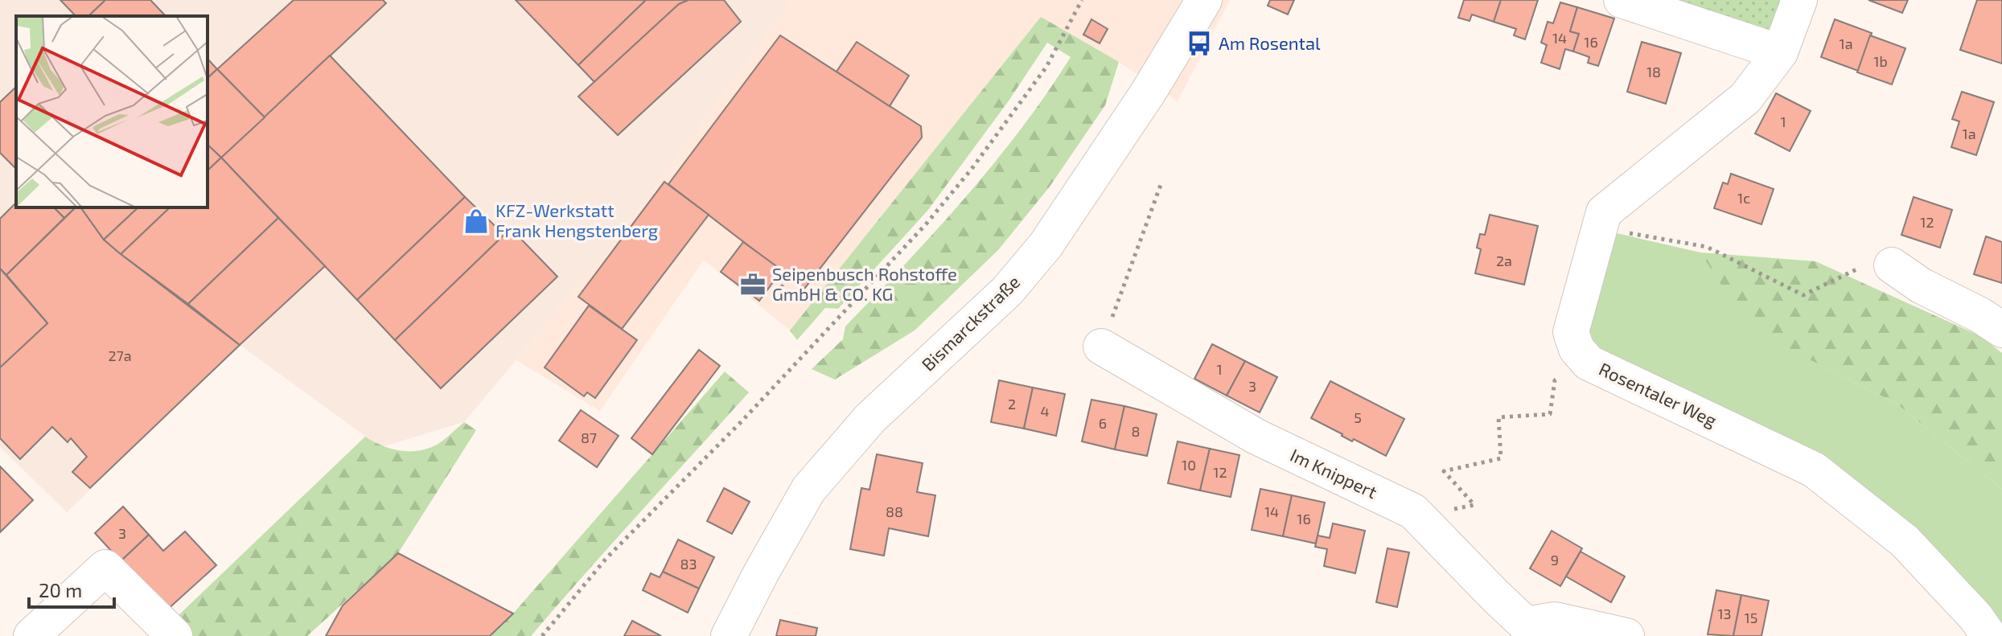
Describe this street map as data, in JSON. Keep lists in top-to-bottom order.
{
  "streets": {
    "street": ["Bismarckstraße", "Rosentaler Weg", "Im Knippert"]
  },
  "places": {
    "bus stop": ["Am Rosental"],
    "shop": ["KFZ-Werkstatt Frank Hengstenberg"],
    "office": ["Seipenbusch Rohstoffe GmbH & CO. KG"]
  },
  "house_numbers": [
    "14",
    "16",
    "1a",
    "1b",
    "18",
    "1",
    "1a",
    "1c",
    "12",
    "2a",
    "27a",
    "1",
    "3",
    "2",
    "4",
    "5",
    "6",
    "8",
    "87",
    "10",
    "12",
    "88",
    "14",
    "16",
    "3",
    "9",
    "83",
    "13",
    "15"
  ],
  "scale_bar": "20 m"
}
